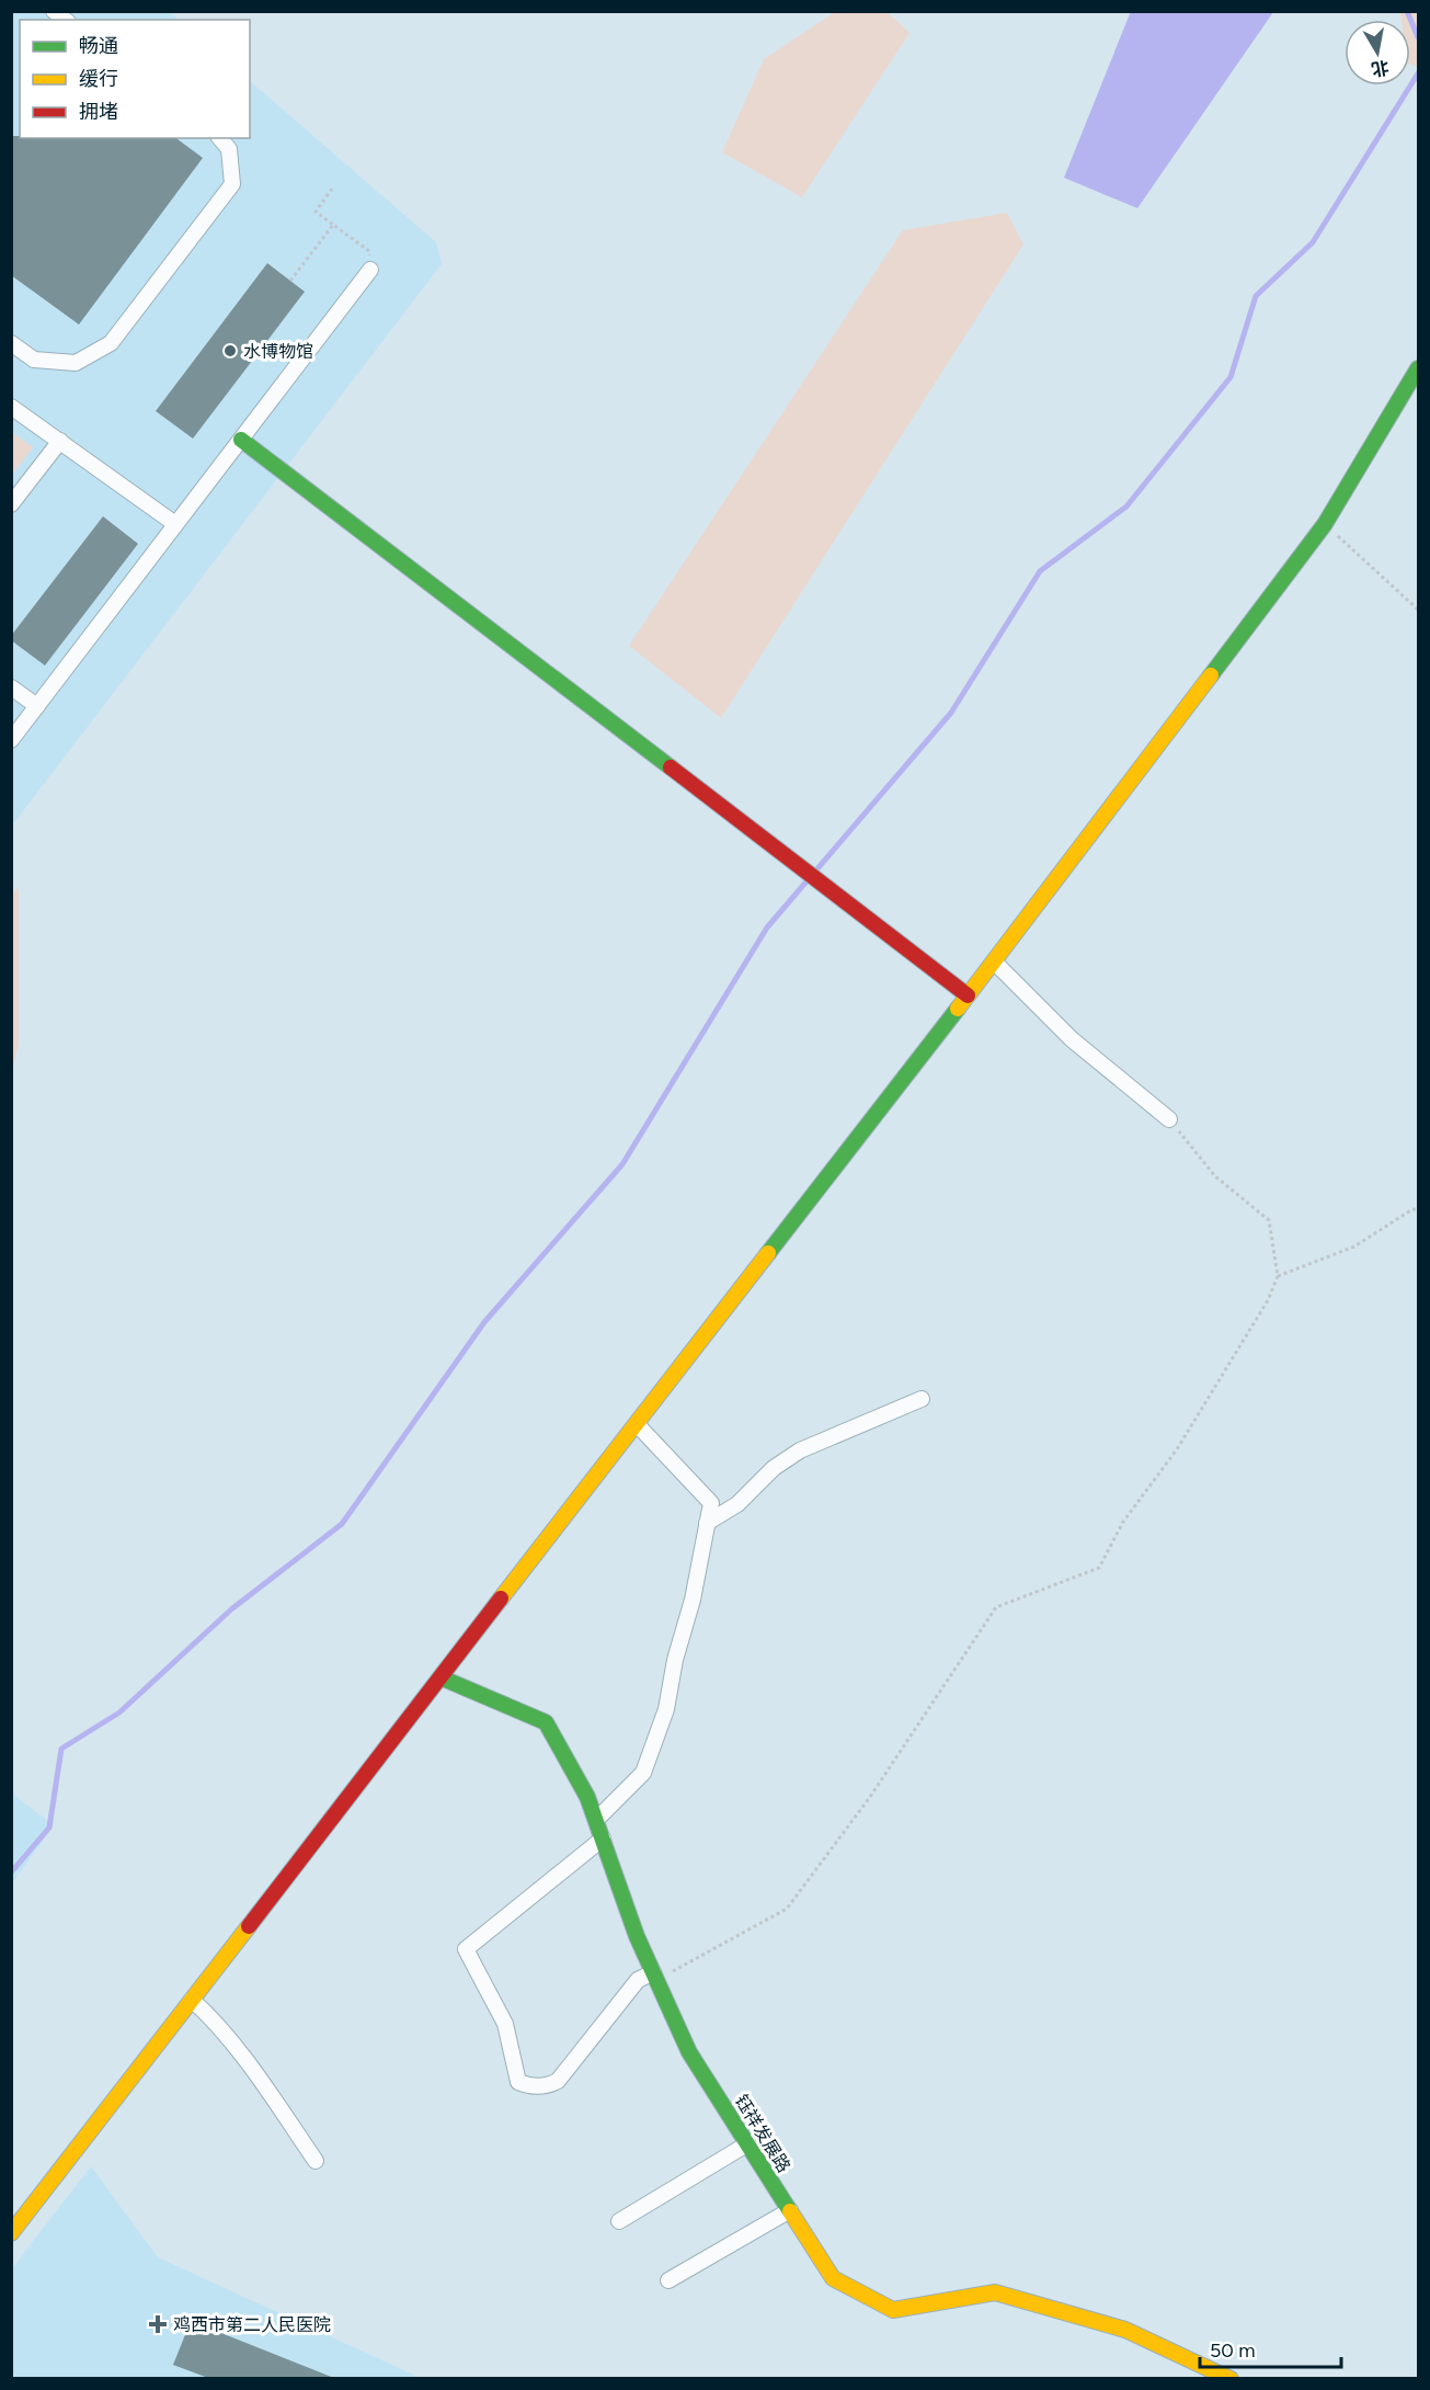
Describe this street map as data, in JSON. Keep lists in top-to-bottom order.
{
  "streets": {
    "street": ["钰祥发展路"]
  },
  "places": {
    "other": ["水博物馆"],
    "health": ["鸡西市第二人民医院"]
  },
  "legend": ["畅通", "缓行", "拥堵"],
  "scale_bar": "50 m",
  "north": "bottom"
}
